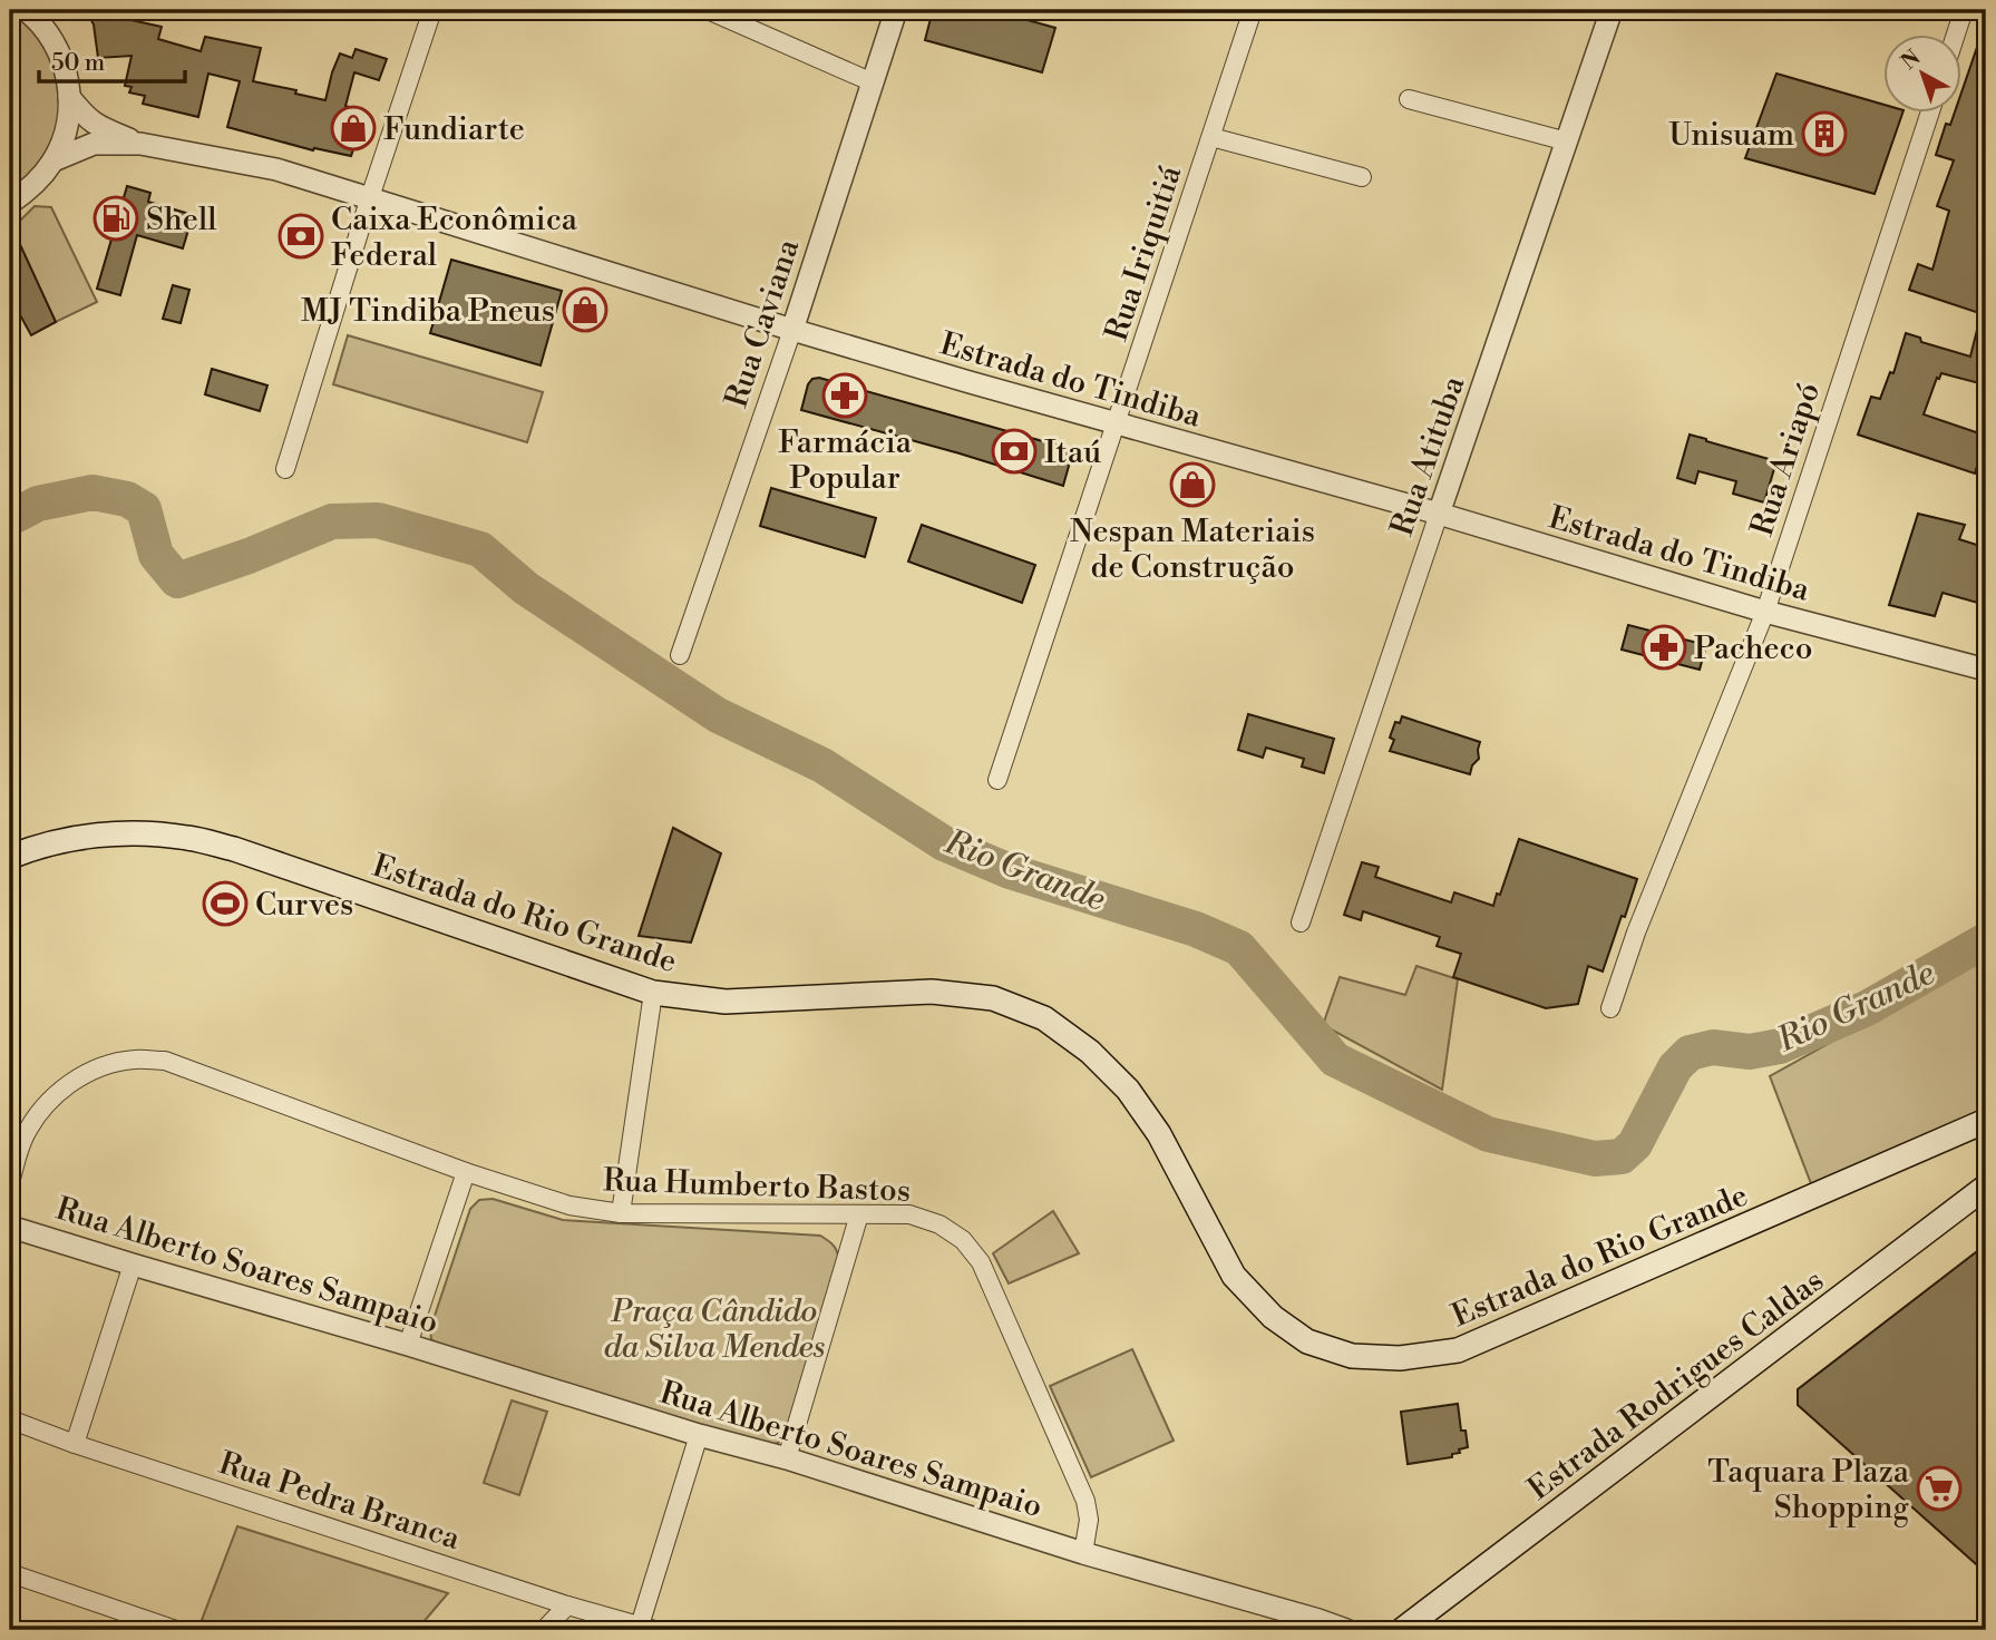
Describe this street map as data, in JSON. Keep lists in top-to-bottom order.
{
  "streets": {
    "main road": ["Estrada do Rio Grande", "Estrada Rodrigues Caldas"],
    "street": [
      "Rua Iriquitiá",
      "Rua Caviana",
      "Estrada do Tindiba",
      "Rua Atituba",
      "Rua Ariapó",
      "Rua Humberto Bastos",
      "Rua Alberto Soares Sampaio",
      "Rua Pedra Branca"
    ]
  },
  "crossings": [
    ["Rua Iriquitiá", "Estrada do Tindiba"],
    ["Rua Caviana", "Estrada do Tindiba"],
    ["Estrada do Tindiba", "Rua Atituba"],
    ["Estrada do Tindiba", "Rua Ariapó"],
    ["Rua Humberto Bastos", "Rua Alberto Soares Sampaio"]
  ],
  "water": ["Rio Grande"],
  "parks": ["Praça Cândido da Silva Mendes"],
  "places": {
    "shop": ["Fundiarte", "MJ Tindiba Pneus", "Nespan Materiais de Construção"],
    "building": ["Unisuam"],
    "fuel station": ["Shell"],
    "bank": ["Caixa Econômica Federal", "Itaú"],
    "pharmacy": ["Farmácia Popular", "Pacheco"],
    "sports": ["Curves"],
    "supermarket": ["Taquara Plaza Shopping"]
  },
  "scale_bar": "50 m",
  "north": "top left"
}
